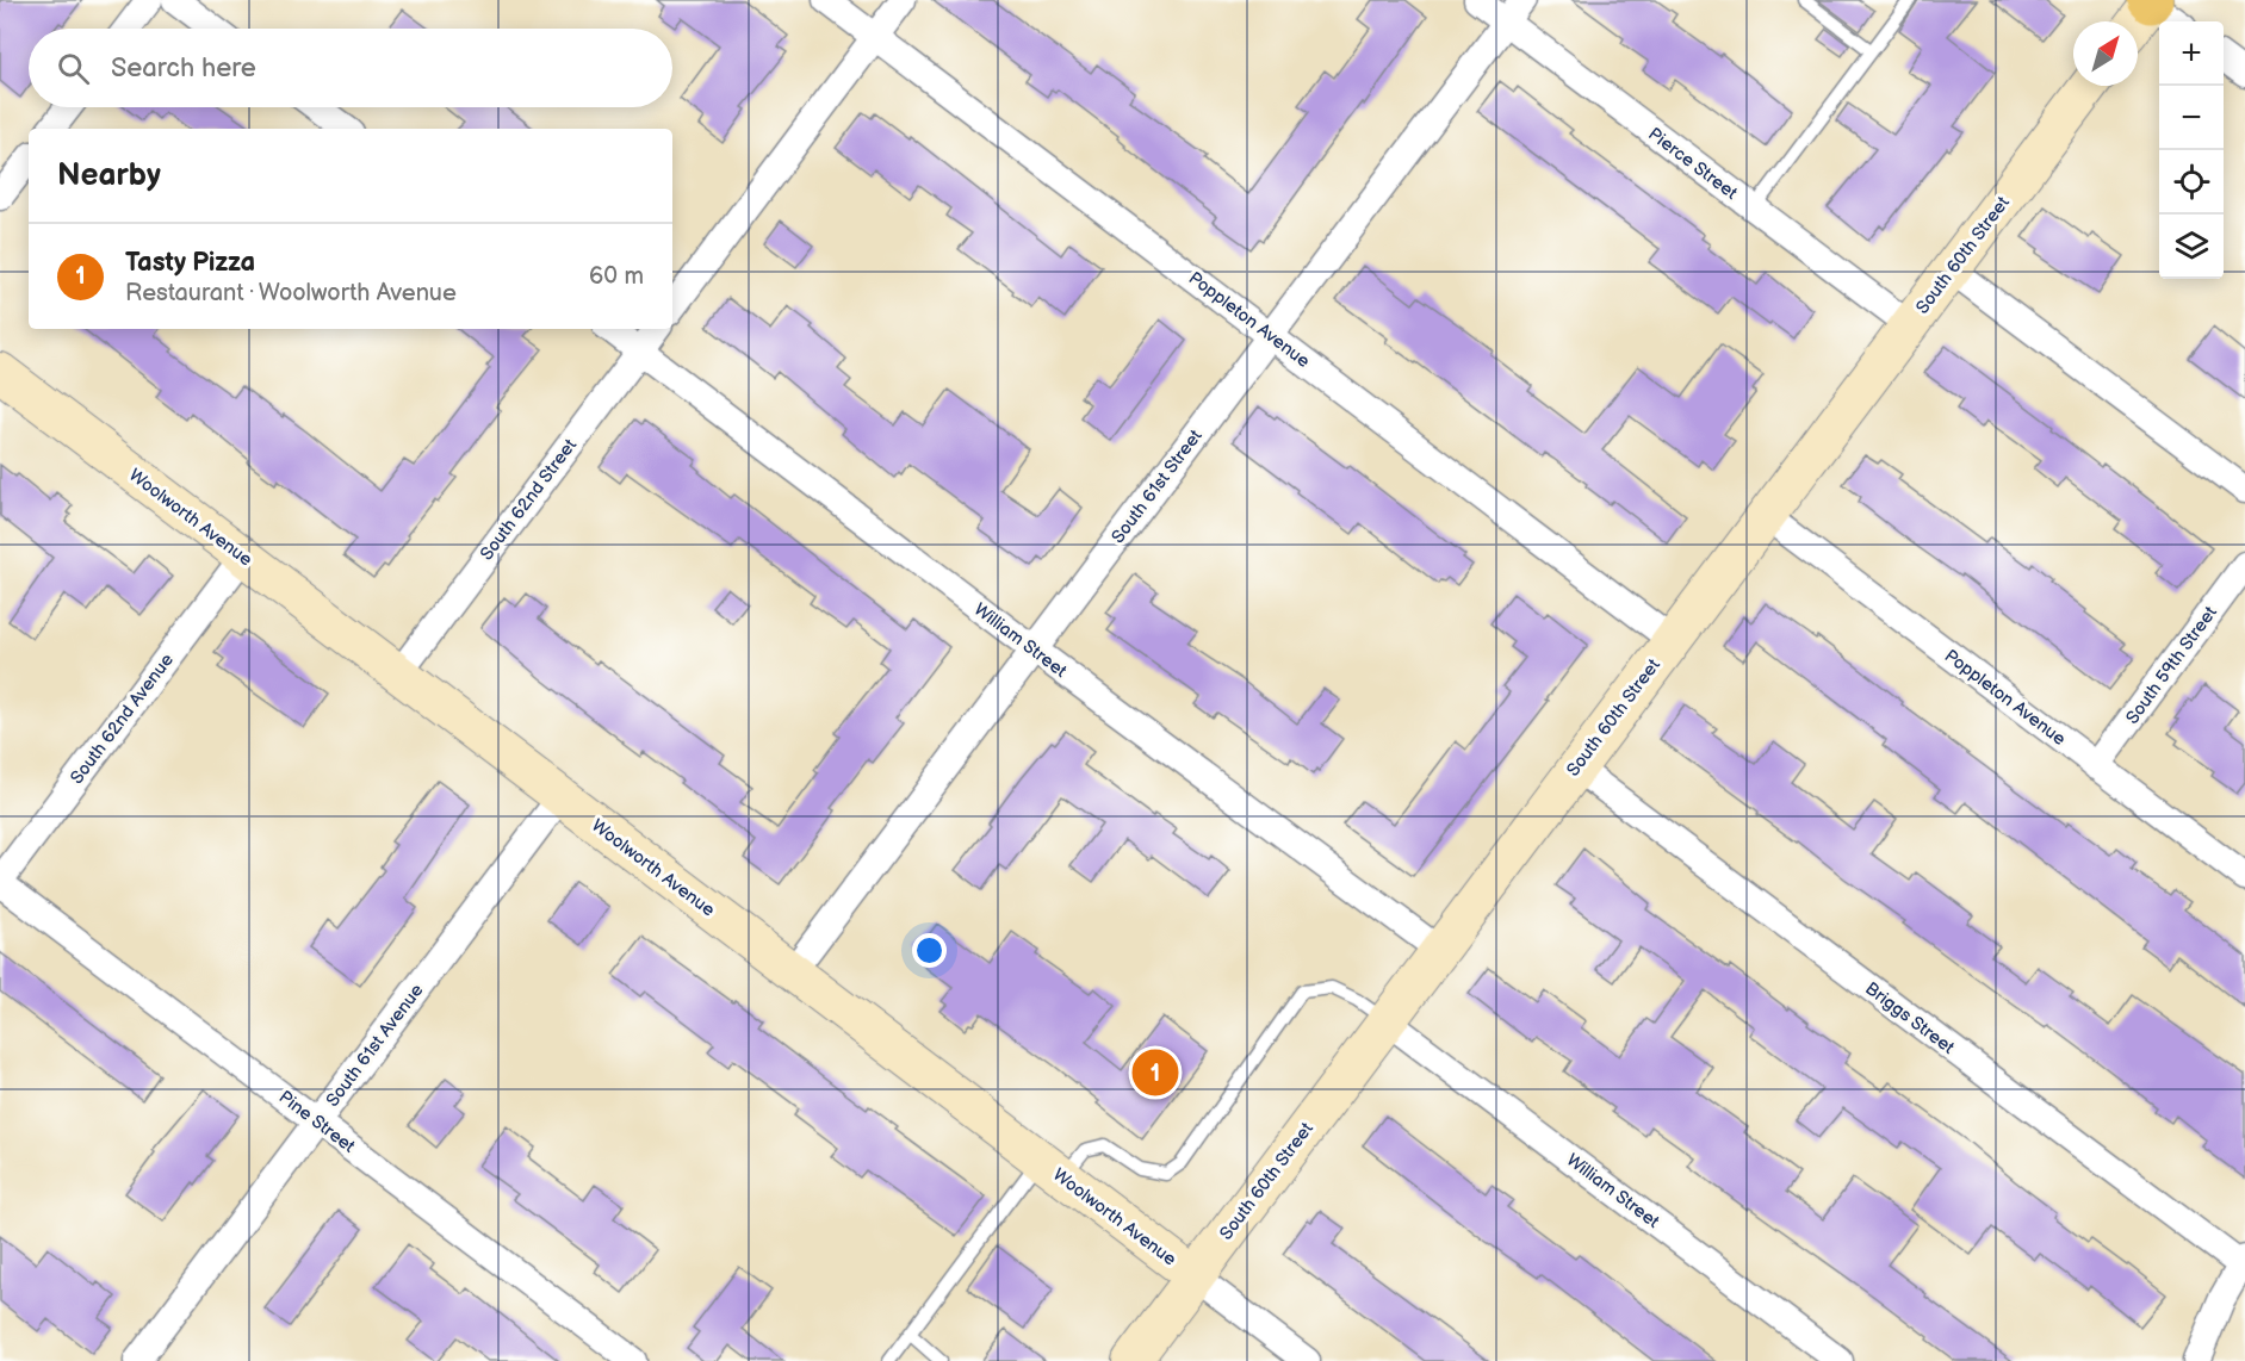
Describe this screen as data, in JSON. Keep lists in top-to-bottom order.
{
  "streets": {
    "main road": ["South 60th Street", "Woolworth Avenue"],
    "street": [
      "Pierce Street",
      "Poppleton Avenue",
      "South 61st Street",
      "South 62nd Street",
      "William Street",
      "South 59th Street",
      "South 62nd Avenue",
      "Briggs Street",
      "South 61st Avenue",
      "Pine Street"
    ]
  },
  "crossings": [
    ["Pierce Street", "South 60th Street"],
    ["Pierce Street", "South 61st Street"],
    ["South 60th Street", "Poppleton Avenue"],
    ["South 60th Street", "Woolworth Avenue"],
    ["South 60th Street", "William Street"],
    ["South 60th Street", "Briggs Street"],
    ["Poppleton Avenue", "South 61st Street"],
    ["Poppleton Avenue", "South 59th Street"],
    ["South 61st Street", "Woolworth Avenue"],
    ["South 61st Street", "William Street"],
    ["South 62nd Street", "Woolworth Avenue"],
    ["South 62nd Street", "William Street"],
    ["Woolworth Avenue", "South 62nd Avenue"],
    ["Woolworth Avenue", "South 61st Avenue"],
    ["South 62nd Avenue", "Pine Street"],
    ["South 61st Avenue", "Pine Street"]
  ],
  "north": "top right",
  "page": {
    "map_buttons": ["+", "−"],
    "search": "Search here",
    "heading": "Nearby",
    "list": [
      {
        "mark": "1",
        "name": "Tasty Pizza",
        "note": "Restaurant · Woolworth Avenue",
        "value": "60 m"
      }
    ],
    "pins": "1"
  }
}
